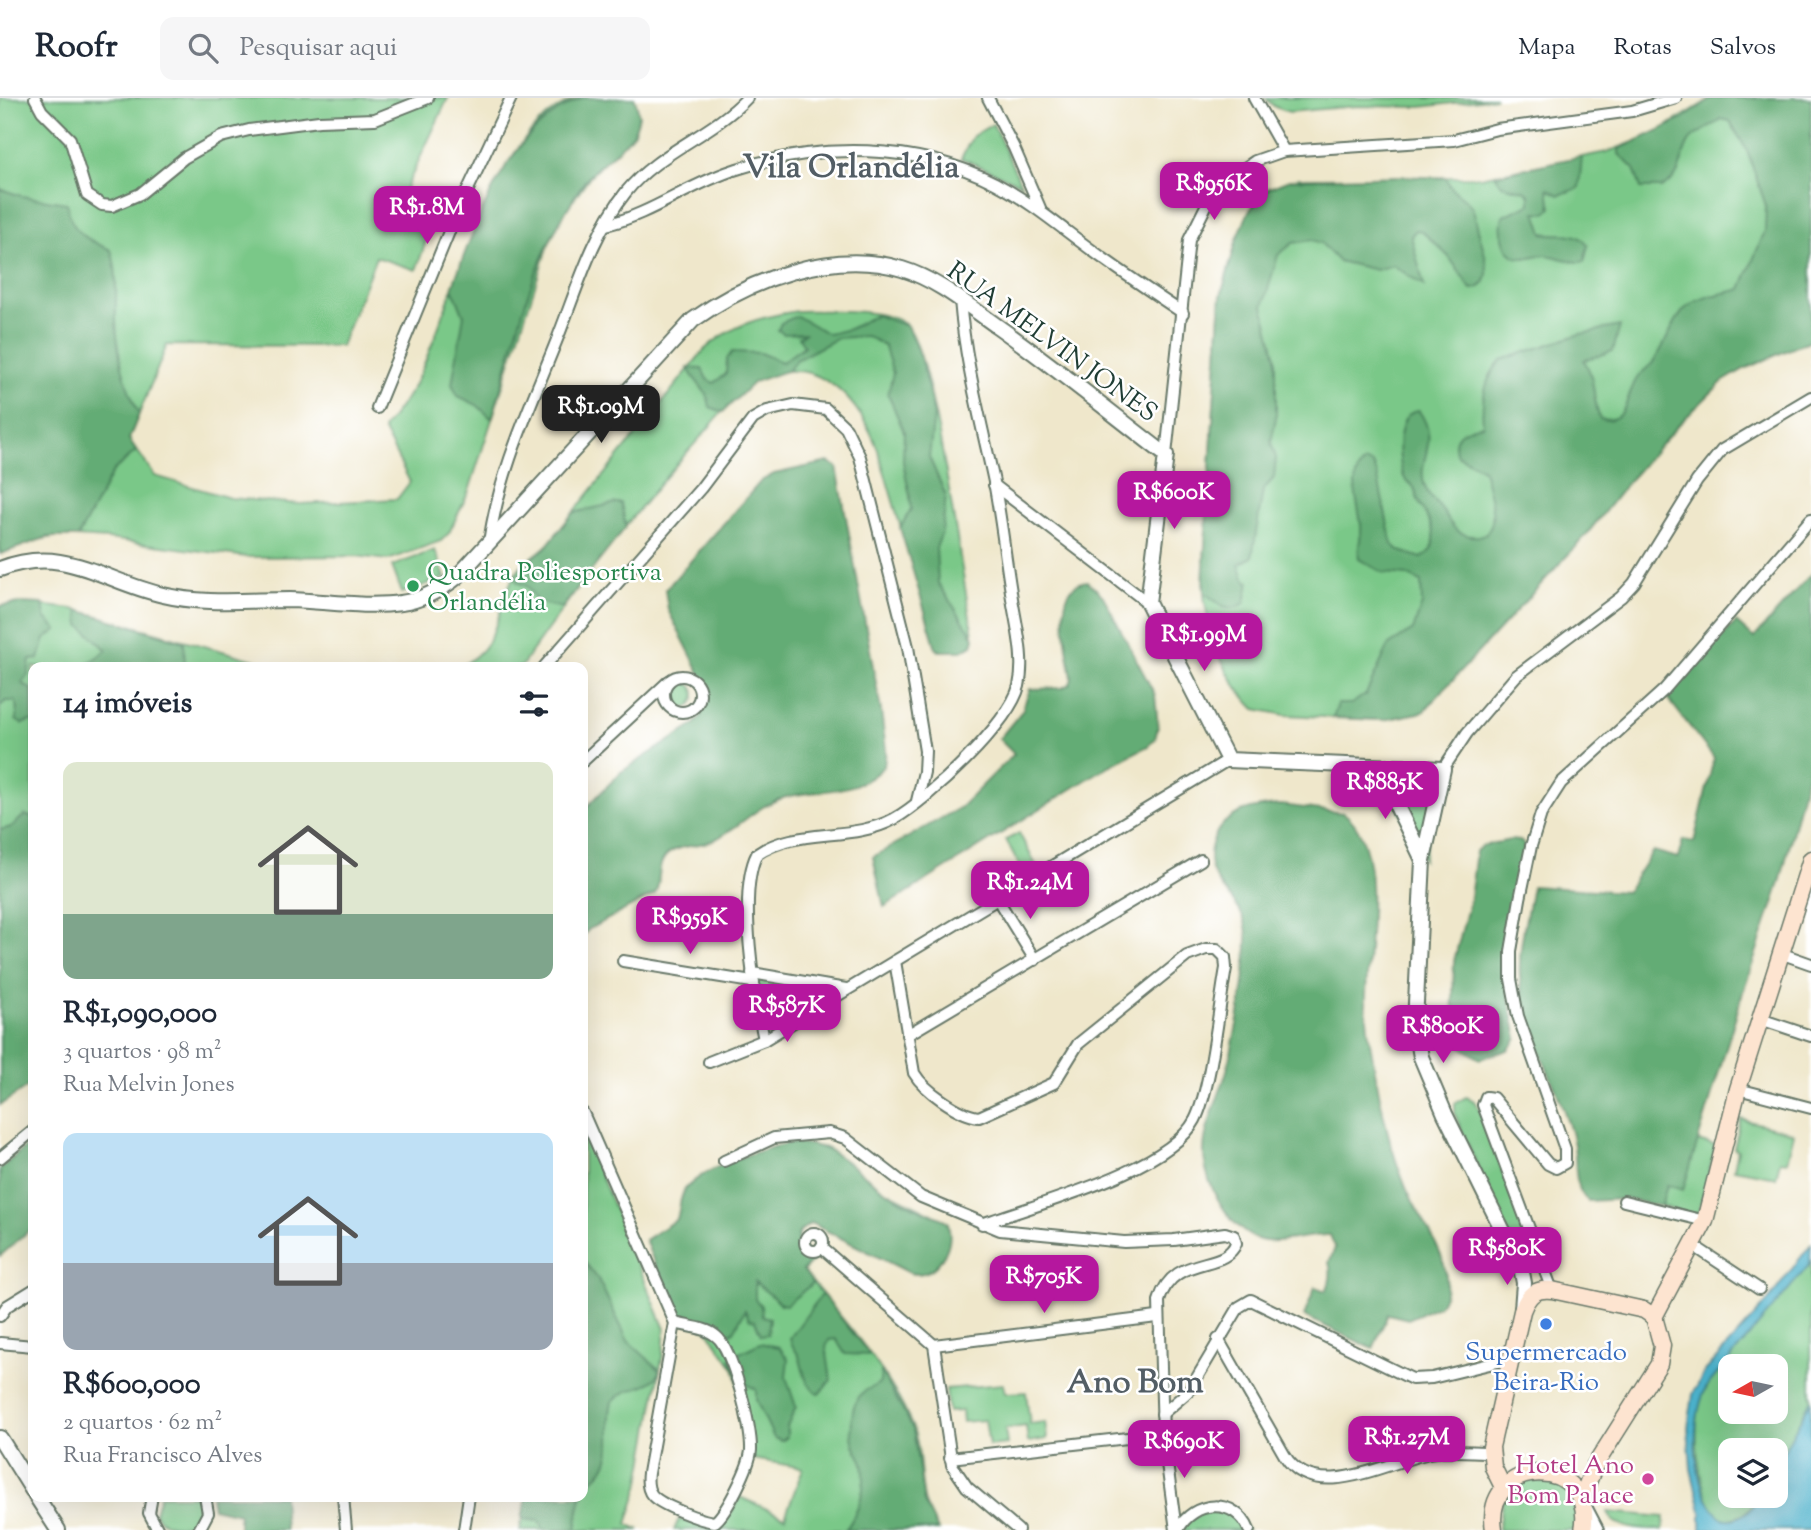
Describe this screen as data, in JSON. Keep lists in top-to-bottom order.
{
  "streets": {
    "street": ["RUA MELVIN JONES"]
  },
  "districts": ["Vila Orlandélia", "Ano Bom"],
  "places": ["Quadra Poliesportiva Orlandélia", "Supermercado Beira-Rio", "Hotel Ano Bom Palace"],
  "north": "left",
  "page": {
    "header": "Roofr",
    "search": "Pesquisar aqui",
    "nav": ["Mapa", "Rotas", "Salvos"],
    "price": [
      "R$956K",
      "R$1.8M",
      "R$1.09M",
      "R$600K",
      "R$1.99M",
      "R$885K",
      "R$1.24M",
      "R$959K",
      "R$587K",
      "R$800K",
      "R$580K",
      "R$705K",
      "R$1.27M",
      "R$690K"
    ],
    "heading": "14 imóveis",
    "list": [
      {
        "name": "R$1,090,000",
        "note": "3 quartos · 98 m² · Rua Melvin Jones"
      },
      {
        "name": "R$600,000",
        "note": "2 quartos · 62 m² · Rua Francisco Alves"
      }
    ]
  }
}
